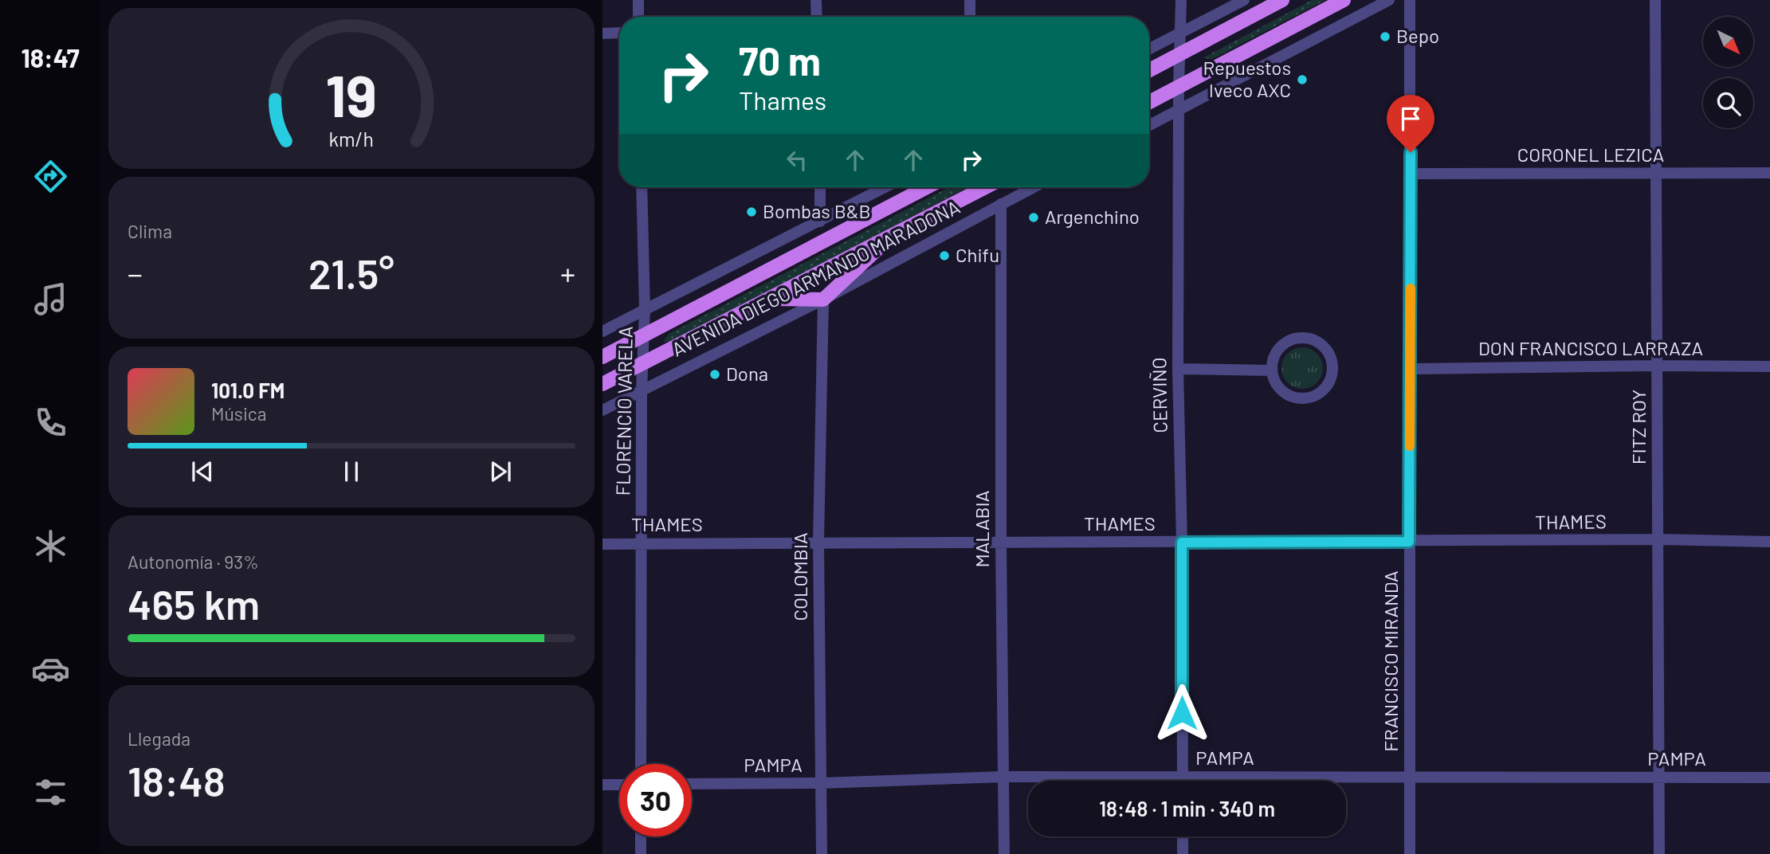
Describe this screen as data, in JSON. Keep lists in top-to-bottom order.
{
  "streets": {
    "main road": ["AVENIDA DIEGO ARMANDO MARADONA"],
    "street": [
      "CORONEL LEZICA",
      "DON FRANCISCO LARRAZA",
      "CERVIÑO",
      "FLORENCIO VARELA",
      "FITZ ROY",
      "THAMES",
      "MALABIA",
      "COLOMBIA",
      "FRANCISCO MIRANDA",
      "PAMPA"
    ]
  },
  "crossings": [
    ["CORONEL LEZICA", "FITZ ROY"],
    ["CORONEL LEZICA", "FRANCISCO MIRANDA"],
    ["AVENIDA DIEGO ARMANDO MARADONA", "FLORENCIO VARELA"],
    ["AVENIDA DIEGO ARMANDO MARADONA", "MALABIA"],
    ["AVENIDA DIEGO ARMANDO MARADONA", "COLOMBIA"],
    ["DON FRANCISCO LARRAZA", "FITZ ROY"],
    ["DON FRANCISCO LARRAZA", "FRANCISCO MIRANDA"],
    ["CERVIÑO", "THAMES"],
    ["CERVIÑO", "PAMPA"],
    ["FLORENCIO VARELA", "THAMES"],
    ["FITZ ROY", "THAMES"],
    ["FITZ ROY", "PAMPA"],
    ["THAMES", "MALABIA"],
    ["THAMES", "COLOMBIA"],
    ["THAMES", "FRANCISCO MIRANDA"],
    ["MALABIA", "PAMPA"],
    ["COLOMBIA", "PAMPA"],
    ["FRANCISCO MIRANDA", "PAMPA"]
  ],
  "places": [
    "Bepo",
    "Repuestos Iveco AXC",
    "Bombas B&B",
    "Argenchino",
    "Chifu",
    "Dona"
  ],
  "north": "bottom right",
  "page": {
    "tabs": "18:47",
    "turn": ["70 m", "Thames"],
    "tile": [
      "Clima",
      ["Autonomía · 93%", "465 km"],
      ["Llegada", "18:48"]
    ],
    "heat": ["−", "21.5°", "+"],
    "song": ["101.0 FM", "Música"],
    "limit": "30",
    "trip": "18:48 · 1 min · 340 m",
    "gauge": ["19", "km/h"]
  }
}
